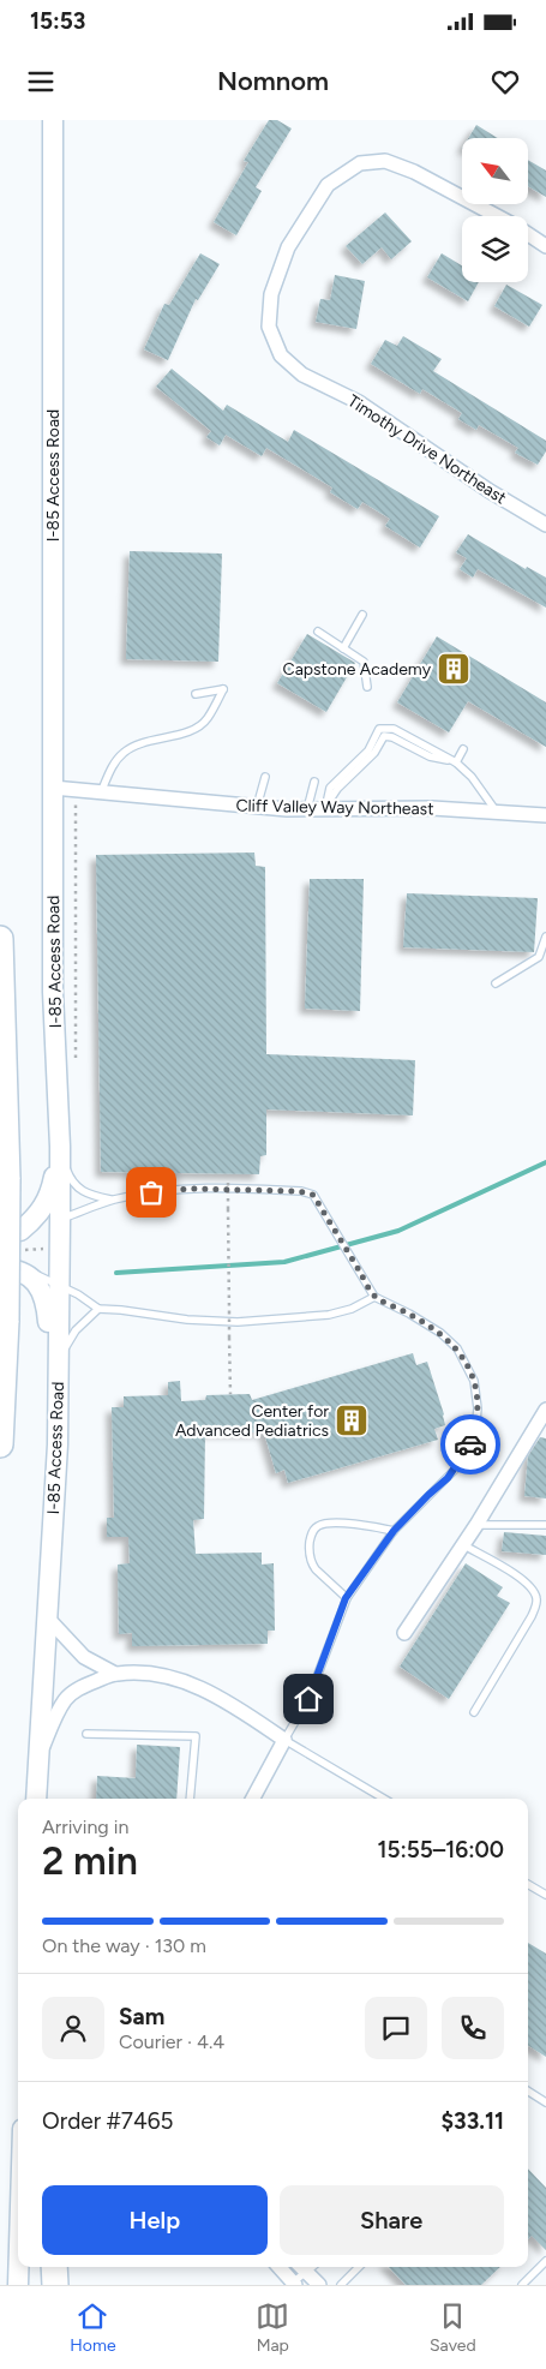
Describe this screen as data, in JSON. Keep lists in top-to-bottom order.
{
  "streets": {
    "main road": ["I-85 Access Road"],
    "street": ["Timothy Drive Northeast", "Cliff Valley Way Northeast"]
  },
  "crossings": [
    ["I-85 Access Road", "Cliff Valley Way Northeast"]
  ],
  "places": {
    "building": ["Capstone Academy", "Center for Advanced Pediatrics"]
  },
  "north": "top left",
  "page": {
    "status": "15:53",
    "header": "Nomnom",
    "heading": ["2 min", "Arriving in", "15:55–16:00"],
    "panel": [
      "Sam",
      "Courier · 4.4",
      "Order #7465",
      "$33.11"
    ],
    "bar": "On the way · 130 m",
    "buttons": ["Help", "Share"],
    "tabs": ["Home", "Map", "Saved"]
  }
}
